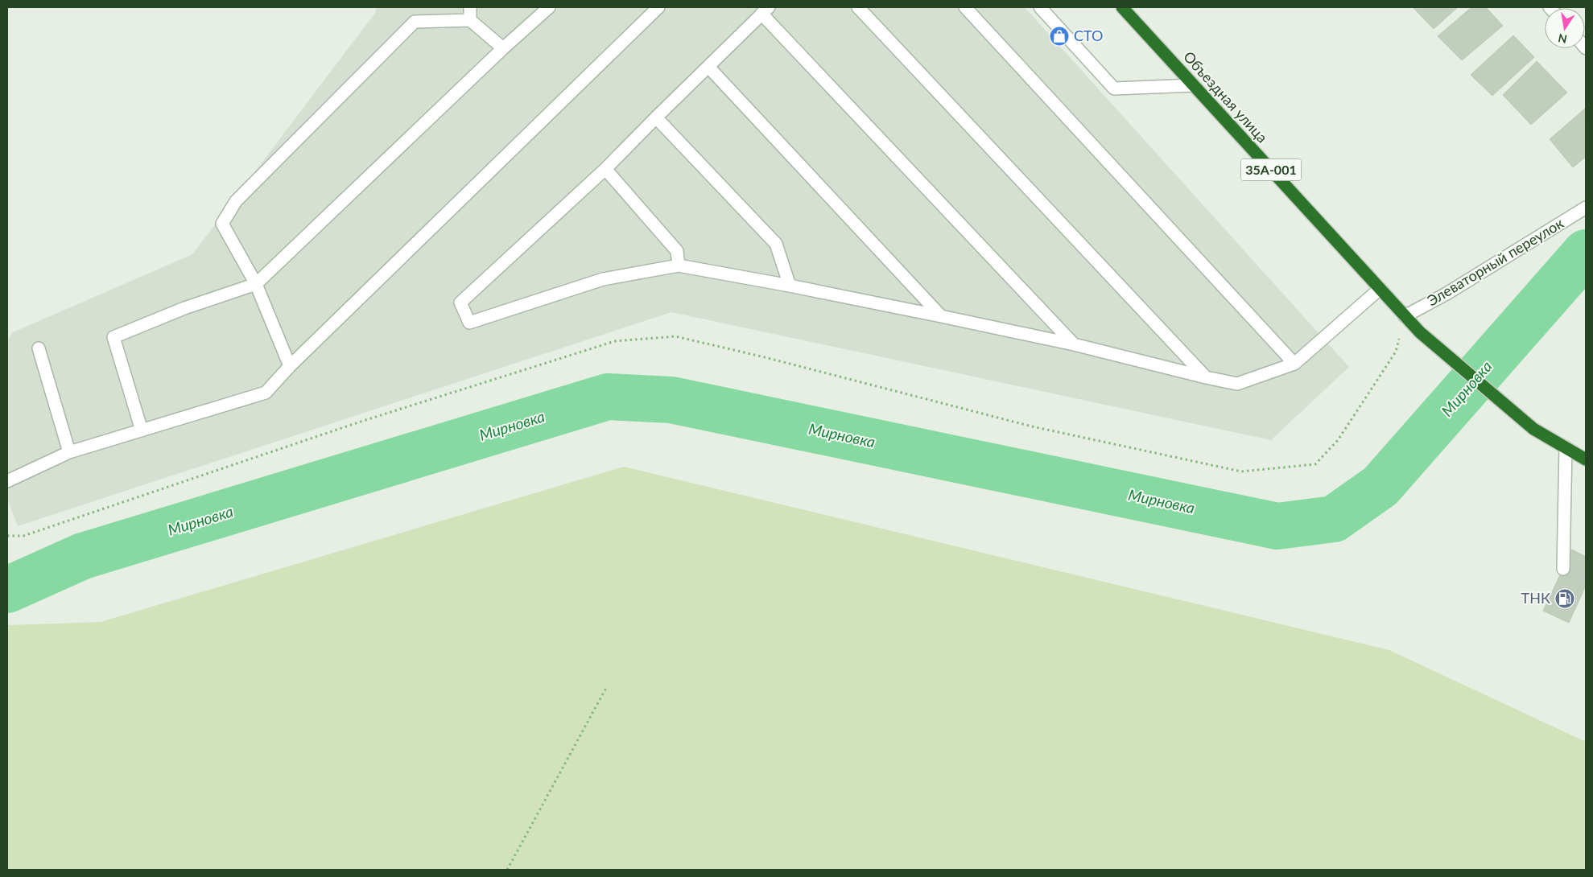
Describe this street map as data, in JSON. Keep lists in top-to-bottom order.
{
  "streets": {
    "highway": ["Объездная улица", "35А-001"],
    "street": ["Элеваторный переулок"]
  },
  "crossings": [
    ["Объездная улица", "35А-001"],
    ["Объездная улица", "Элеваторный переулок"]
  ],
  "water": ["Мирновка"],
  "places": {
    "shop": ["СТО"],
    "fuel station": ["ТНК"]
  },
  "north": "bottom"
}
